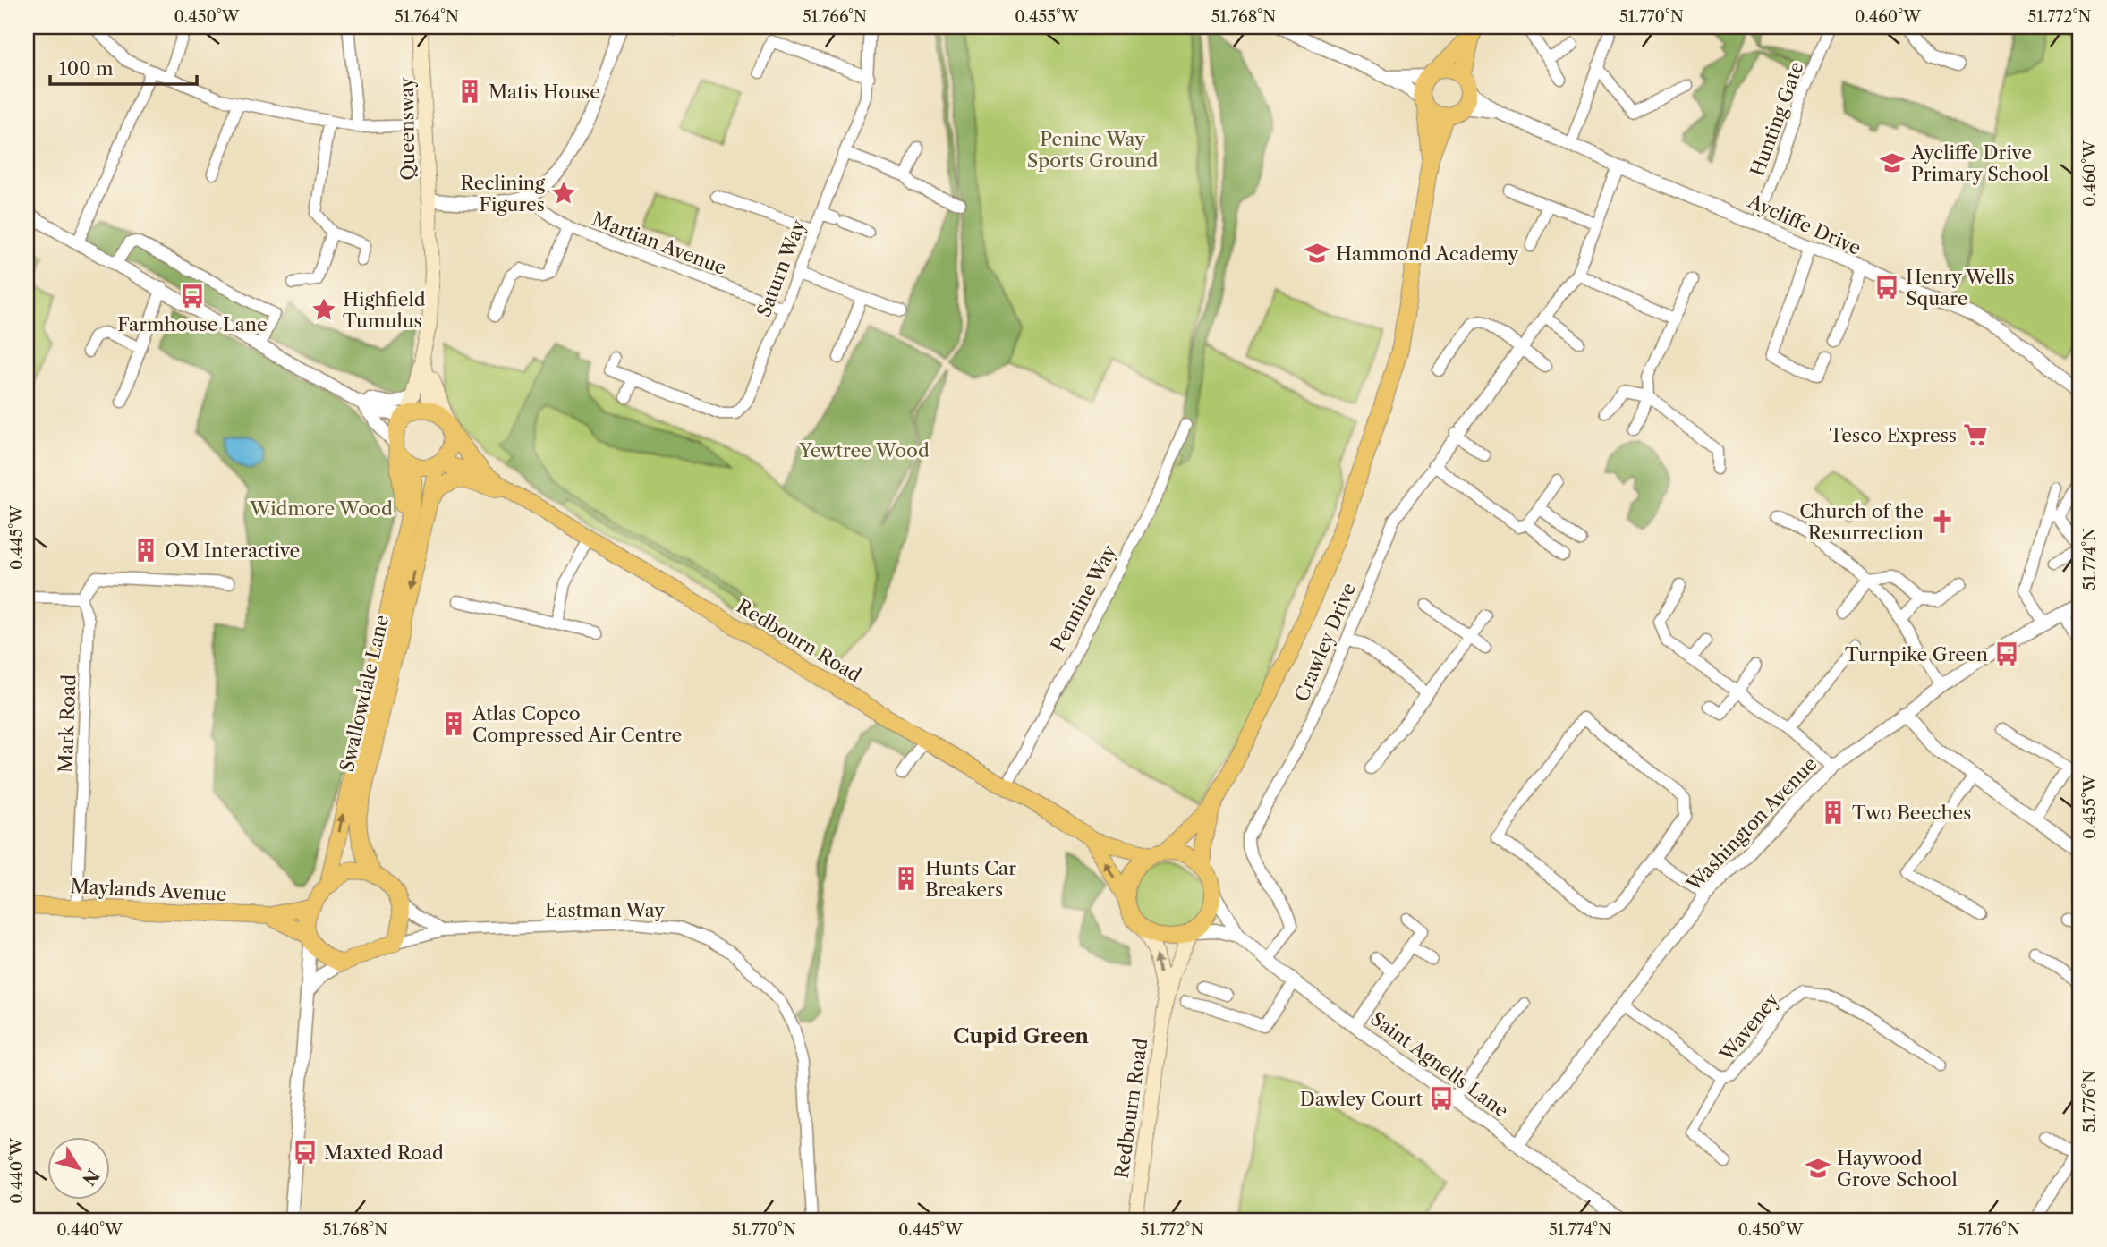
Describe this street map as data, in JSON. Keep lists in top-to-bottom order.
{
  "streets": {
    "main road": [
      "Queensway",
      "Redbourn Road",
      "Swallowdale Lane",
      "Maylands Avenue"
    ],
    "street": [
      "Hunting Gate",
      "Aycliffe Drive",
      "Martian Avenue",
      "Saturn Way",
      "Pennine Way",
      "Crawley Drive",
      "Mark Road",
      "Washington Avenue",
      "Eastman Way",
      "Waveney",
      "Saint Agnells Lane"
    ]
  },
  "crossings": [
    ["Hunting Gate", "Aycliffe Drive"],
    ["Queensway", "Redbourn Road"],
    ["Queensway", "Swallowdale Lane"],
    ["Aycliffe Drive", "Crawley Drive"],
    ["Martian Avenue", "Saturn Way"],
    ["Pennine Way", "Redbourn Road"],
    ["Redbourn Road", "Swallowdale Lane"],
    ["Redbourn Road", "Saint Agnells Lane"],
    ["Crawley Drive", "Saint Agnells Lane"],
    ["Swallowdale Lane", "Maylands Avenue"],
    ["Swallowdale Lane", "Eastman Way"],
    ["Mark Road", "Maylands Avenue"],
    ["Washington Avenue", "Waveney"],
    ["Washington Avenue", "Saint Agnells Lane"],
    ["Maylands Avenue", "Eastman Way"]
  ],
  "districts": ["Cupid Green"],
  "parks": ["Penine Way Sports Ground", "Yewtree Wood", "Widmore Wood"],
  "places": {
    "building": [
      "Matis House",
      "OM Interactive",
      "Atlas Copco Compressed Air Centre",
      "Two Beeches",
      "Hunts Car Breakers"
    ],
    "school or university": ["Aycliffe Drive Primary School", "Hammond Academy", "Haywood Grove School"],
    "place": ["Reclining Figures", "Highfield Tumulus"],
    "bus stop": [
      "Henry Wells Square",
      "Farmhouse Lane",
      "Turnpike Green",
      "Dawley Court",
      "Maxted Road"
    ],
    "supermarket": ["Tesco Express"],
    "church": ["Church of the Resurrection"]
  },
  "scale_bar": "100 m",
  "north": "bottom right",
  "coordinates": [
    "0.450°W",
    "51.764°N",
    "51.766°N",
    "0.455°W",
    "51.768°N",
    "51.770°N",
    "0.460°W",
    "51.772°N",
    "0.445°W",
    "51.774°N",
    "51.776°N",
    "0.440°W"
  ]
}
